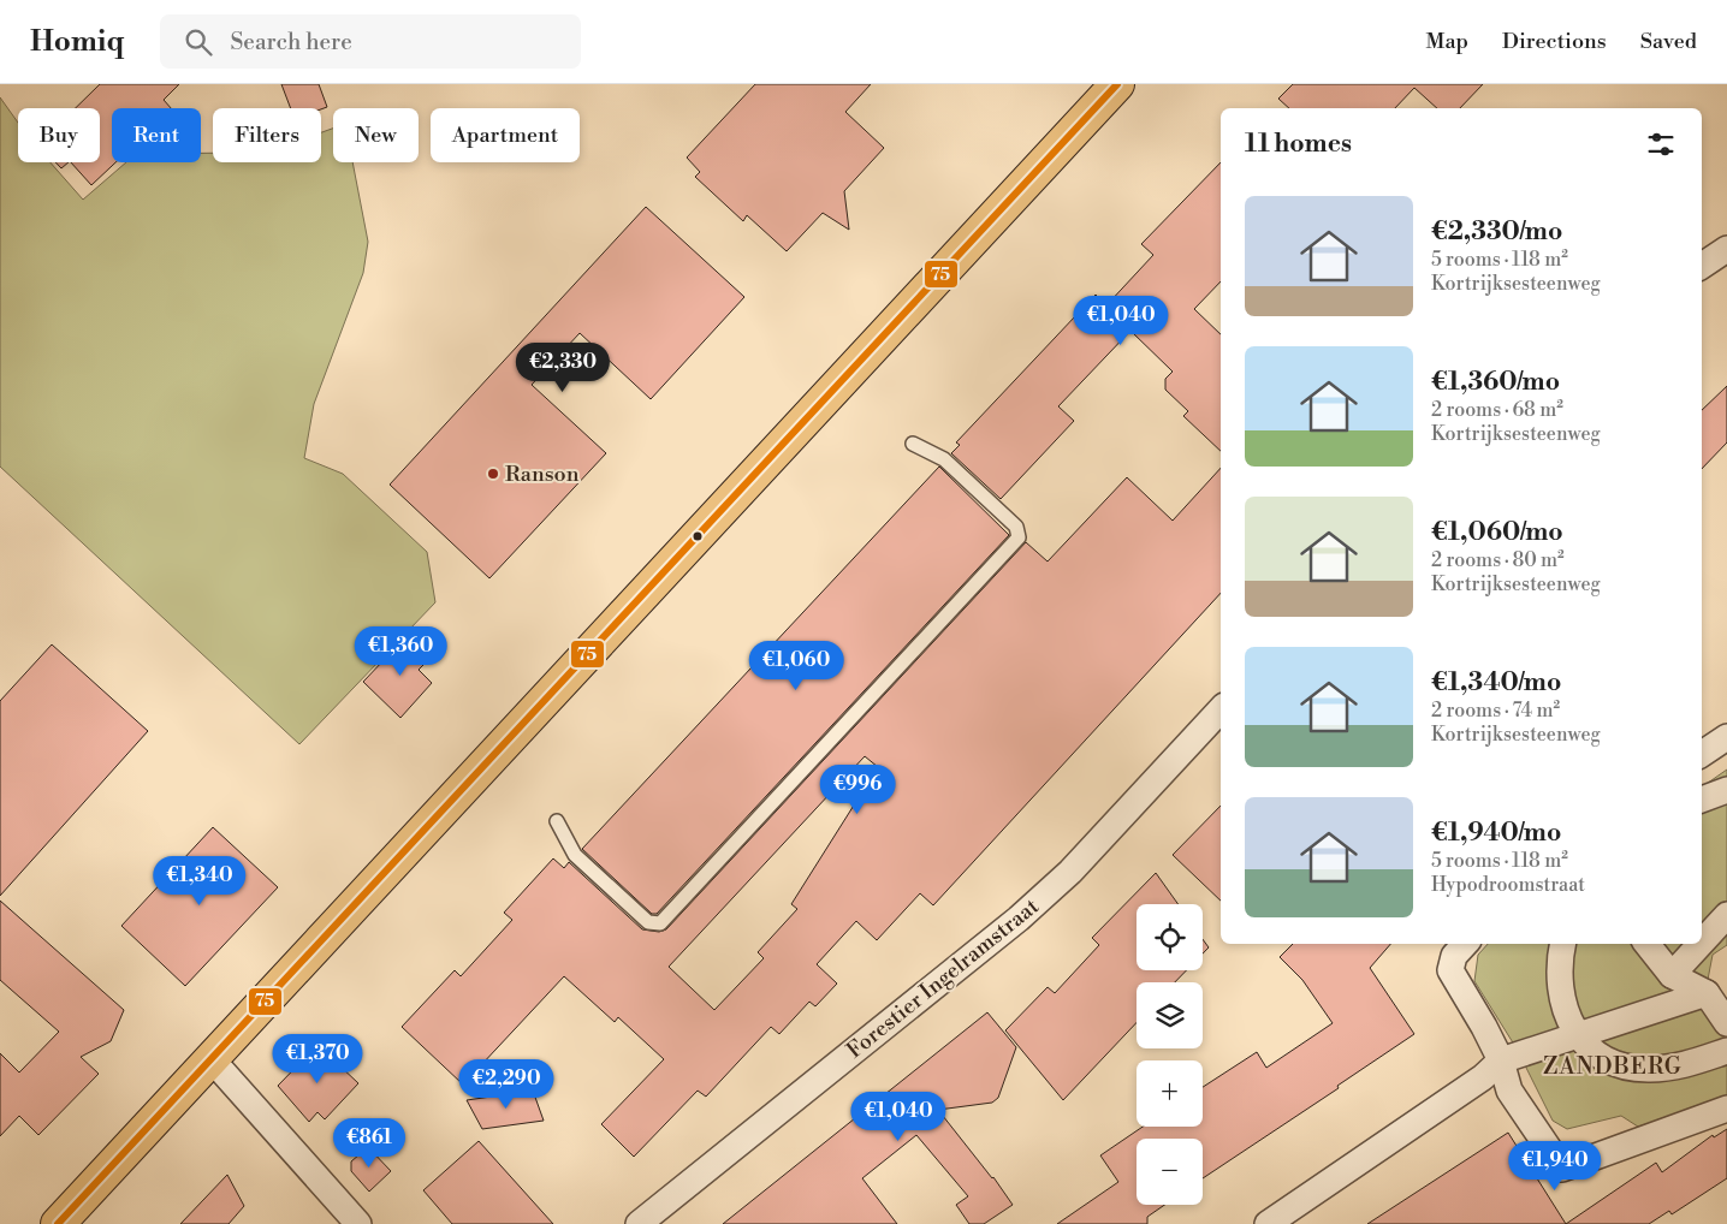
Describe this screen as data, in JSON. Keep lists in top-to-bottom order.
{
  "streets": {
    "street": ["Forestier Ingelramstraat"]
  },
  "districts": ["ZANDBERG"],
  "places": ["Ranson"],
  "lines": ["transit line 75"],
  "page": {
    "header": "Homiq",
    "search": "Search here",
    "nav": ["Map", "Directions", "Saved"],
    "chip": [
      "Buy",
      "Rent",
      "Filters",
      "New",
      "Apartment"
    ],
    "heading": "11 homes",
    "list": [
      {
        "name": "€2,330/mo",
        "note": "5 rooms · 118 m² · Kortrijksesteenweg"
      },
      {
        "name": "€1,360/mo",
        "note": "2 rooms · 68 m² · Kortrijksesteenweg"
      },
      {
        "name": "€1,060/mo",
        "note": "2 rooms · 80 m² · Kortrijksesteenweg"
      },
      {
        "name": "€1,340/mo",
        "note": "2 rooms · 74 m² · Kortrijksesteenweg"
      },
      {
        "name": "€1,940/mo",
        "note": "5 rooms · 118 m² · Hypodroomstraat"
      }
    ],
    "price": [
      "€1,040",
      "€2,330",
      "€1,360",
      "€1,060",
      "€996",
      "€1,340",
      "€1,370",
      "€2,290",
      "€1,040",
      "€861",
      "€1,940"
    ],
    "map_buttons": ["+", "−"]
  }
}
